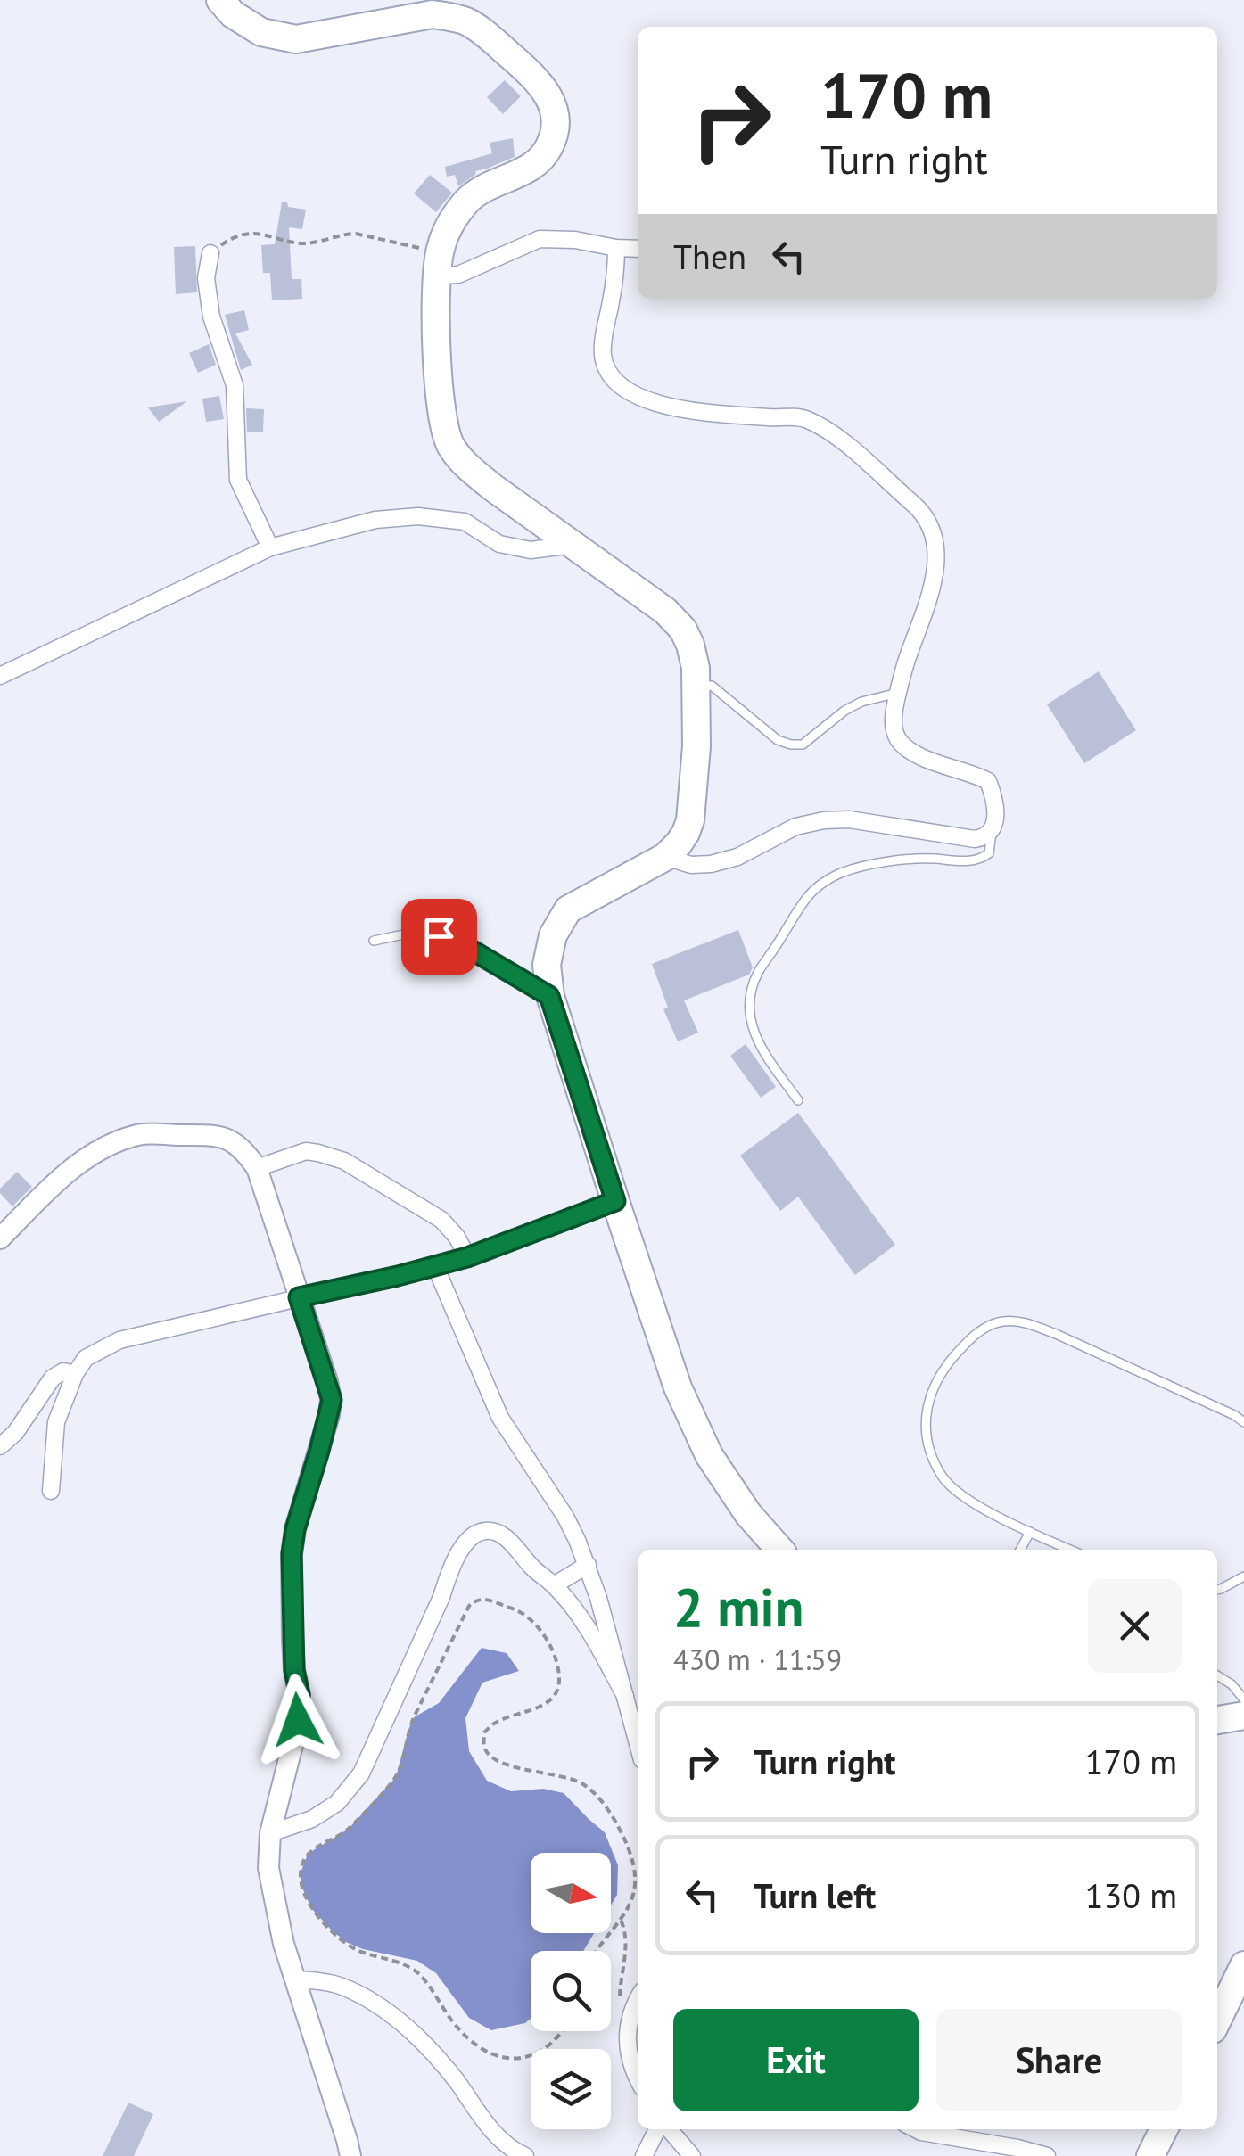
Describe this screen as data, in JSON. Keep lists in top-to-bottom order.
{
  "north": "right",
  "page": {
    "turn": ["170 m", "Turn right"],
    "then": "Then",
    "heading": ["2 min", "430 m · 11:59"],
    "list": [
      {
        "name": "Turn right",
        "value": "170 m"
      },
      {
        "name": "Turn left",
        "value": "130 m"
      }
    ],
    "buttons": ["Exit", "Share"]
  }
}
